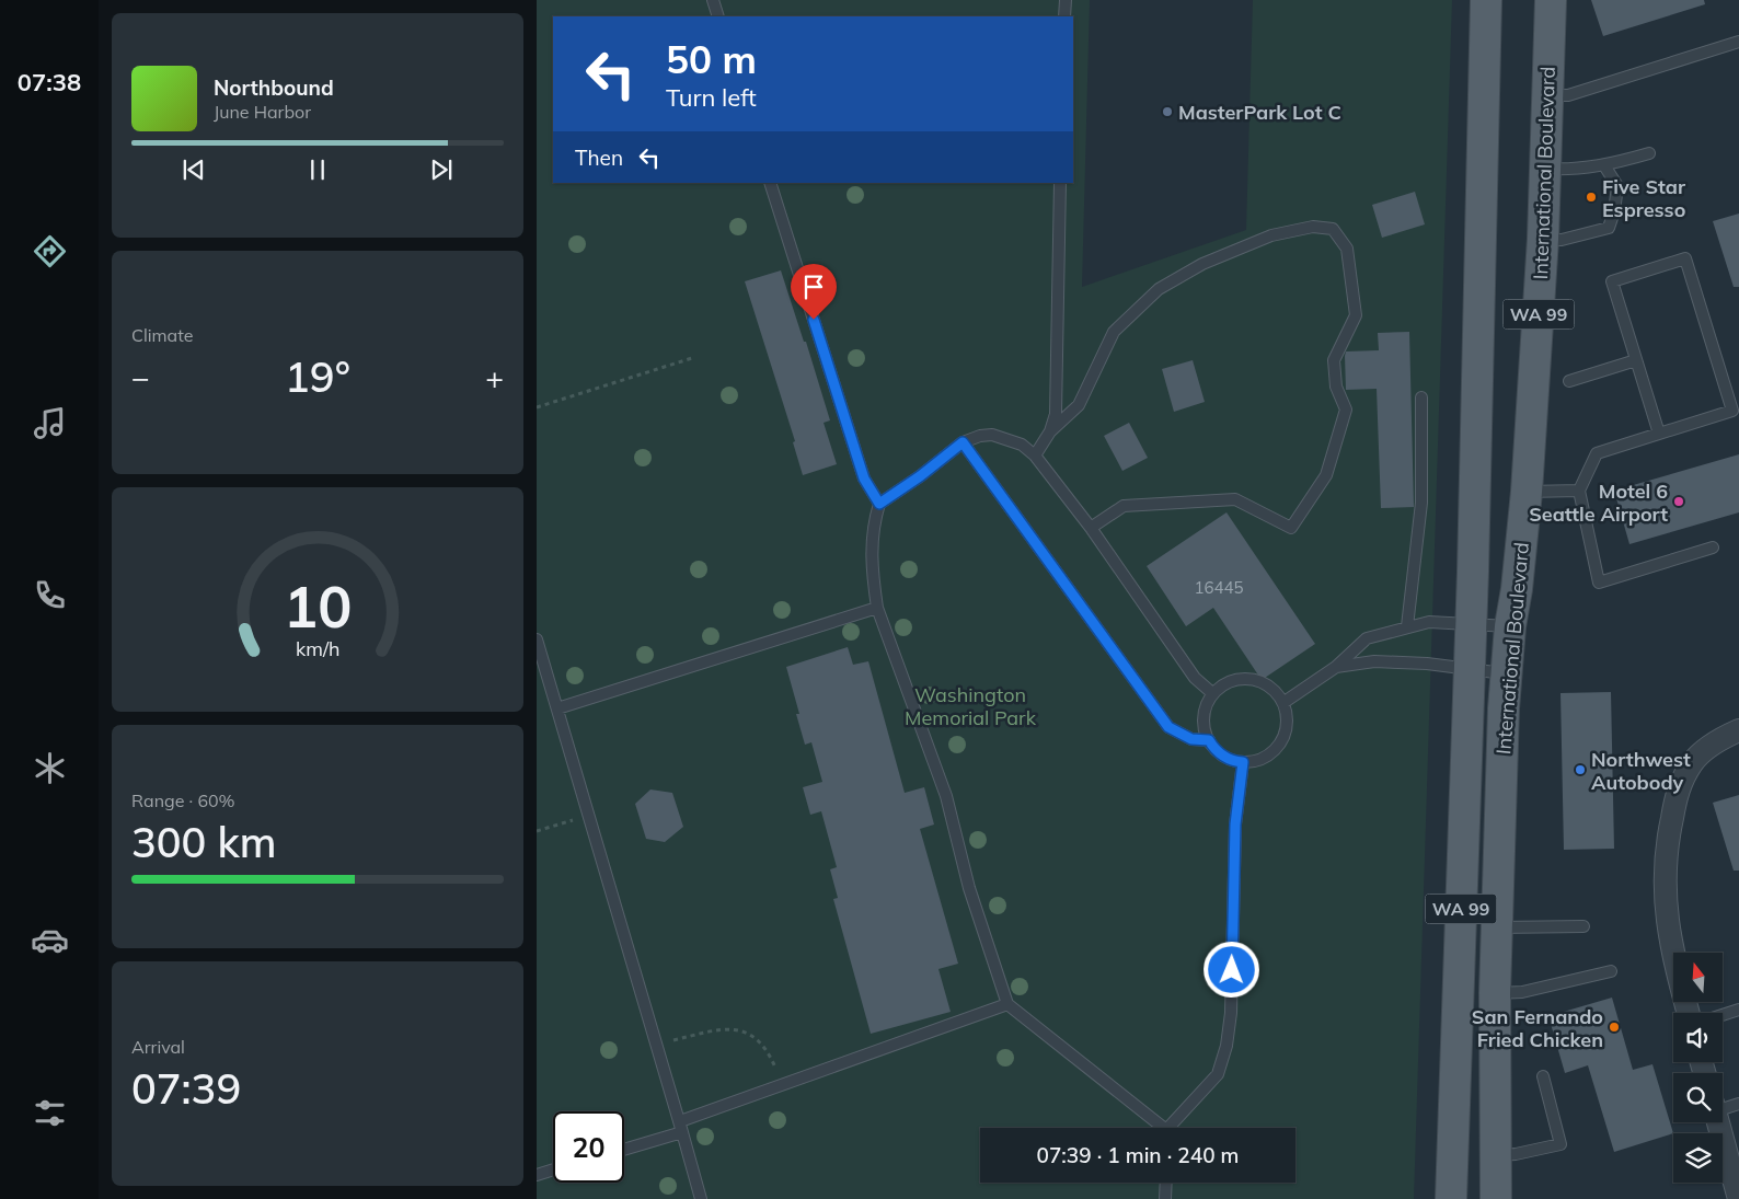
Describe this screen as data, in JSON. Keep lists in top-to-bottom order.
{
  "streets": {
    "main road": ["International Boulevard", "WA 99"]
  },
  "parks": ["Washington Memorial Park"],
  "places": [
    "MasterPark Lot C",
    "Five Star Espresso",
    "Motel 6 Seattle Airport",
    "Northwest Autobody",
    "San Fernando Fried Chicken"
  ],
  "house_numbers": ["16445"],
  "north": "top",
  "page": {
    "tabs": "07:38",
    "turn": ["50 m", "Turn left"],
    "song": ["Northbound", "June Harbor"],
    "then": "Then",
    "tile": [
      "Climate",
      ["Range · 60%", "300 km"],
      ["Arrival", "07:39"]
    ],
    "heat": ["−", "19°", "+"],
    "limit": "20",
    "trip": "07:39 · 1 min · 240 m",
    "gauge": ["10", "km/h"]
  }
}
